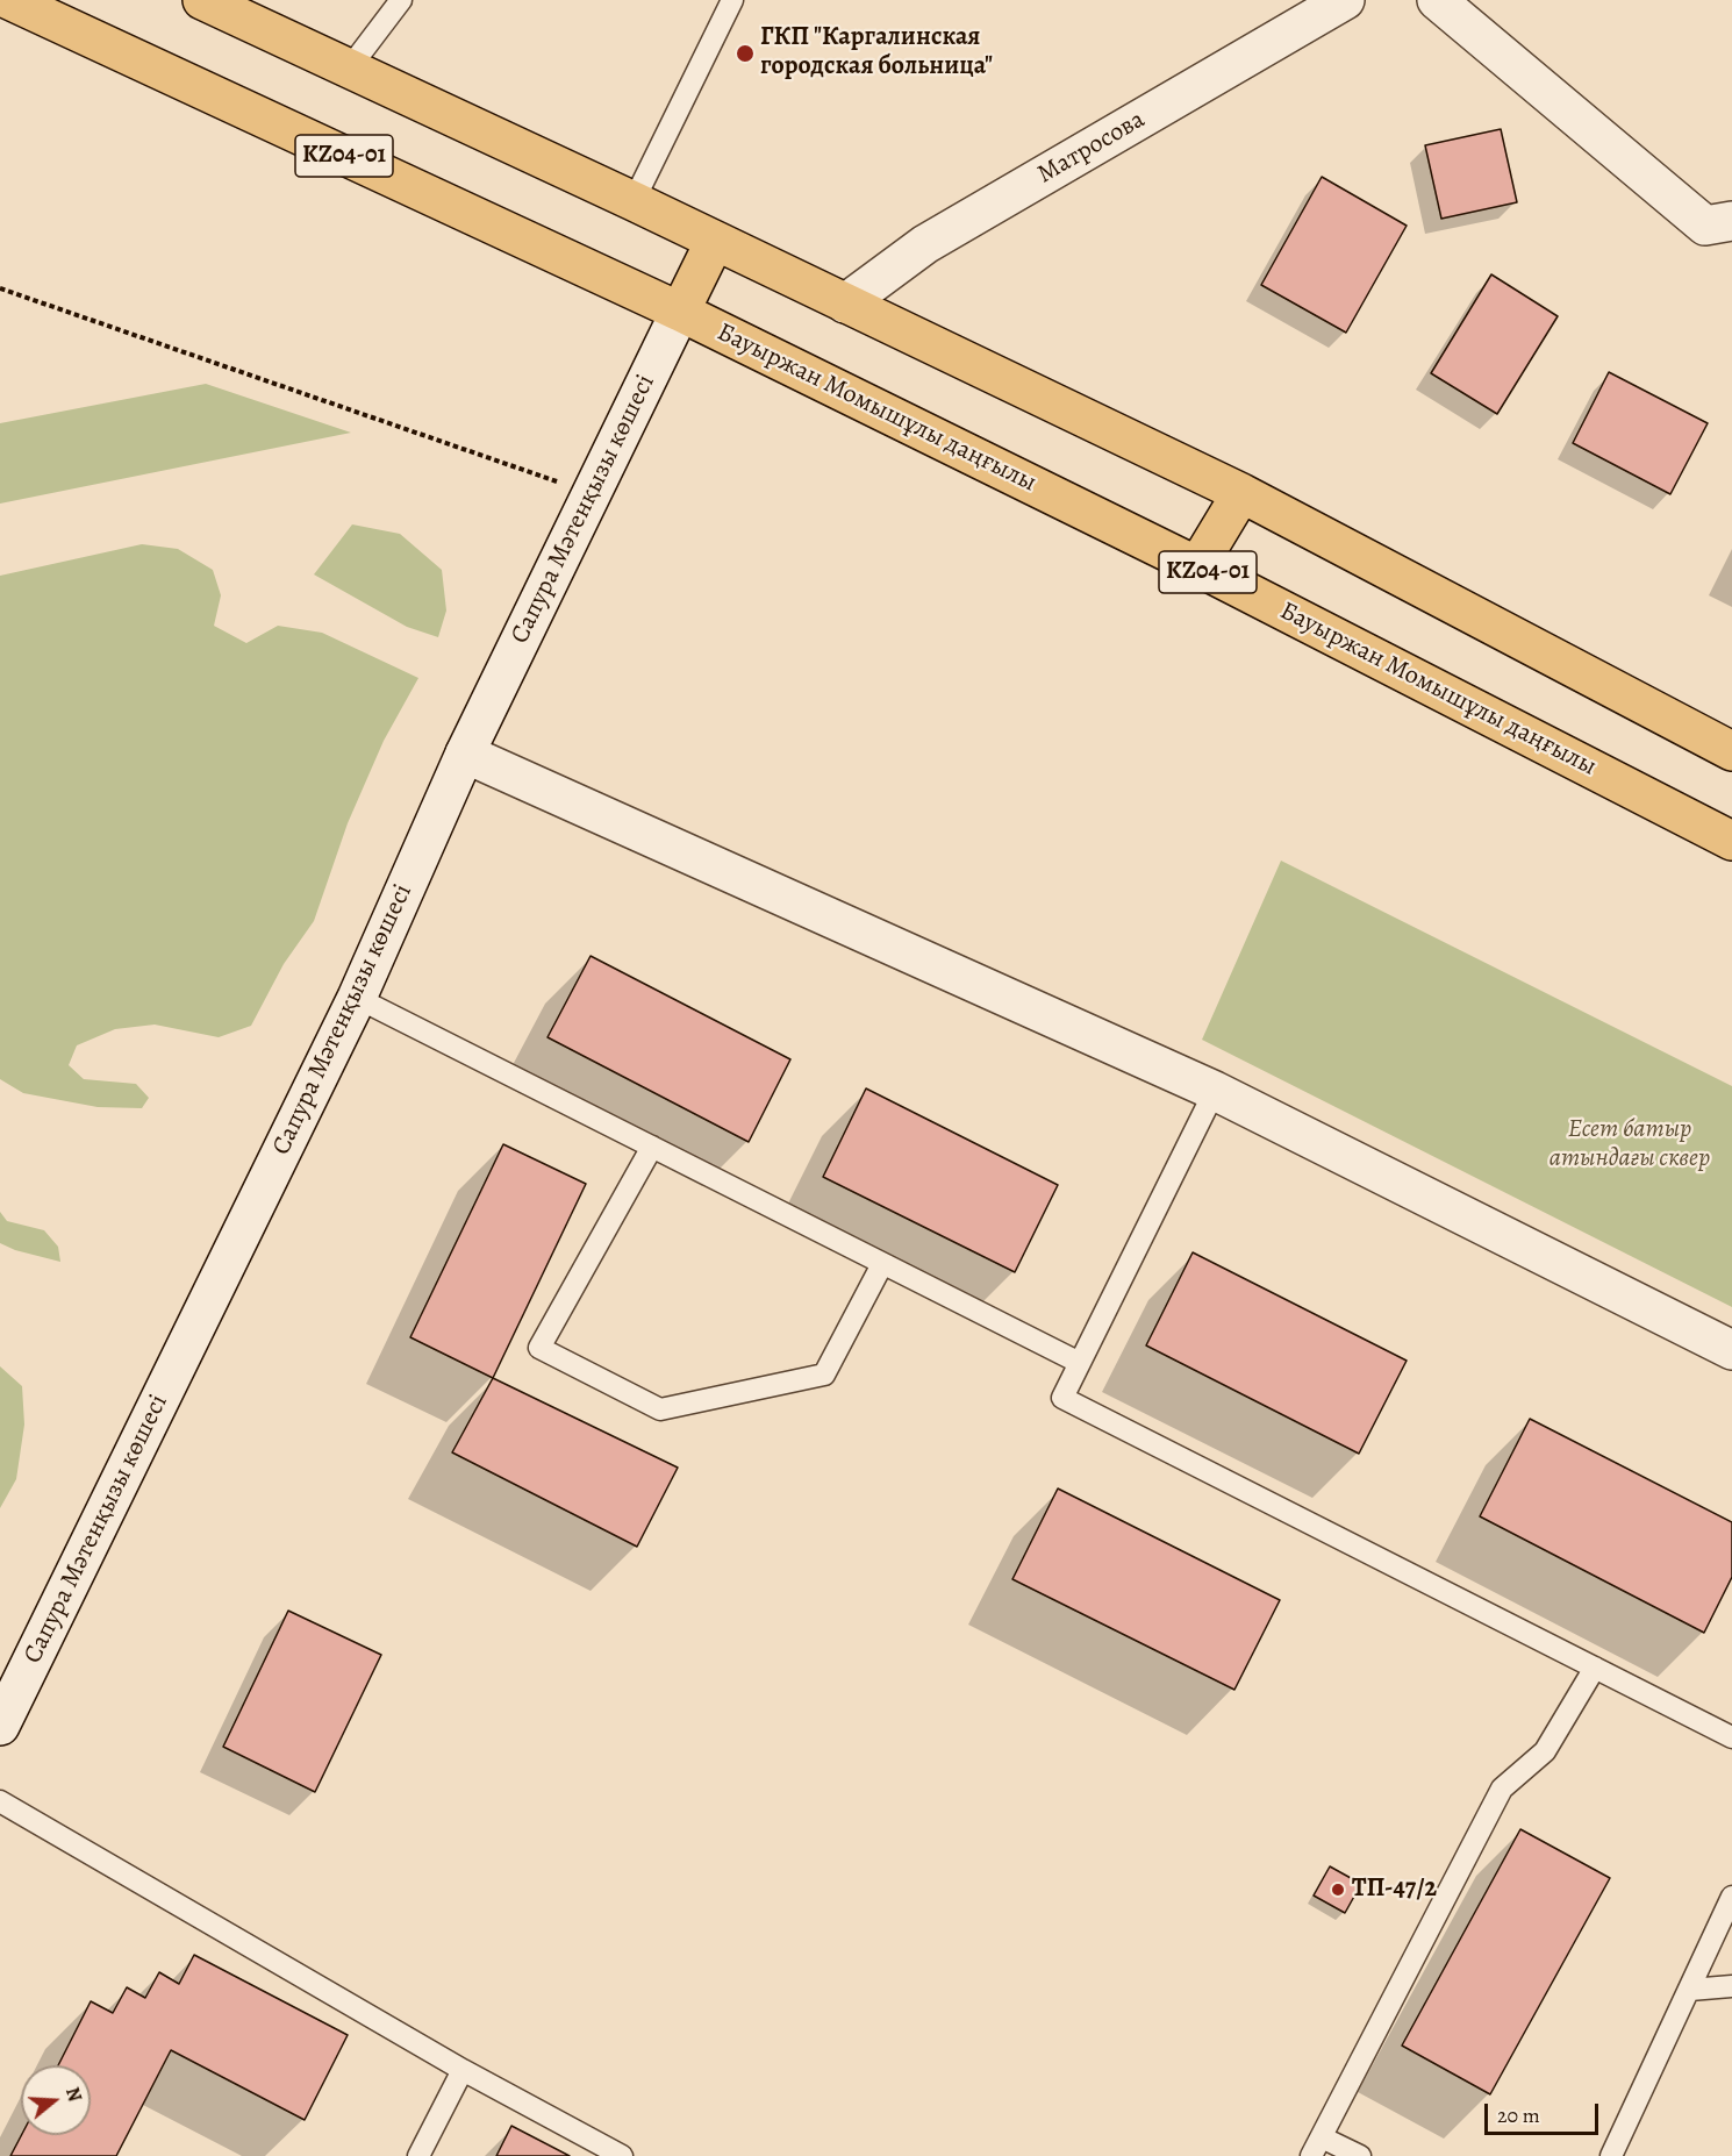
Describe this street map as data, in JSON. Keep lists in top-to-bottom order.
{
  "streets": {
    "main road": ["KZ04-01", "Бауыржан Момышұлы даңғылы"],
    "street": ["Матросова", "Сапура Мәтенқызы көшесі"]
  },
  "crossings": [
    ["Бауыржан Момышұлы даңғылы", "Сапура Мәтенқызы көшесі"]
  ],
  "parks": ["Есет батыр атындағы сквер"],
  "places": ["ГКП \"Каргалинская городская больница\"", "ТП-47/2"],
  "scale_bar": "20 m",
  "north": "right"
}
